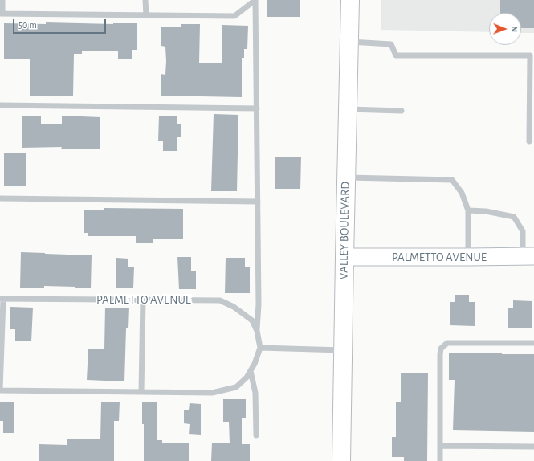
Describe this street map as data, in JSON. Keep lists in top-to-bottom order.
{
  "streets": {
    "main road": ["VALLEY BOULEVARD"],
    "street": ["PALMETTO AVENUE"]
  },
  "crossings": [
    ["VALLEY BOULEVARD", "PALMETTO AVENUE"]
  ],
  "scale_bar": "50 m",
  "north": "right"
}
